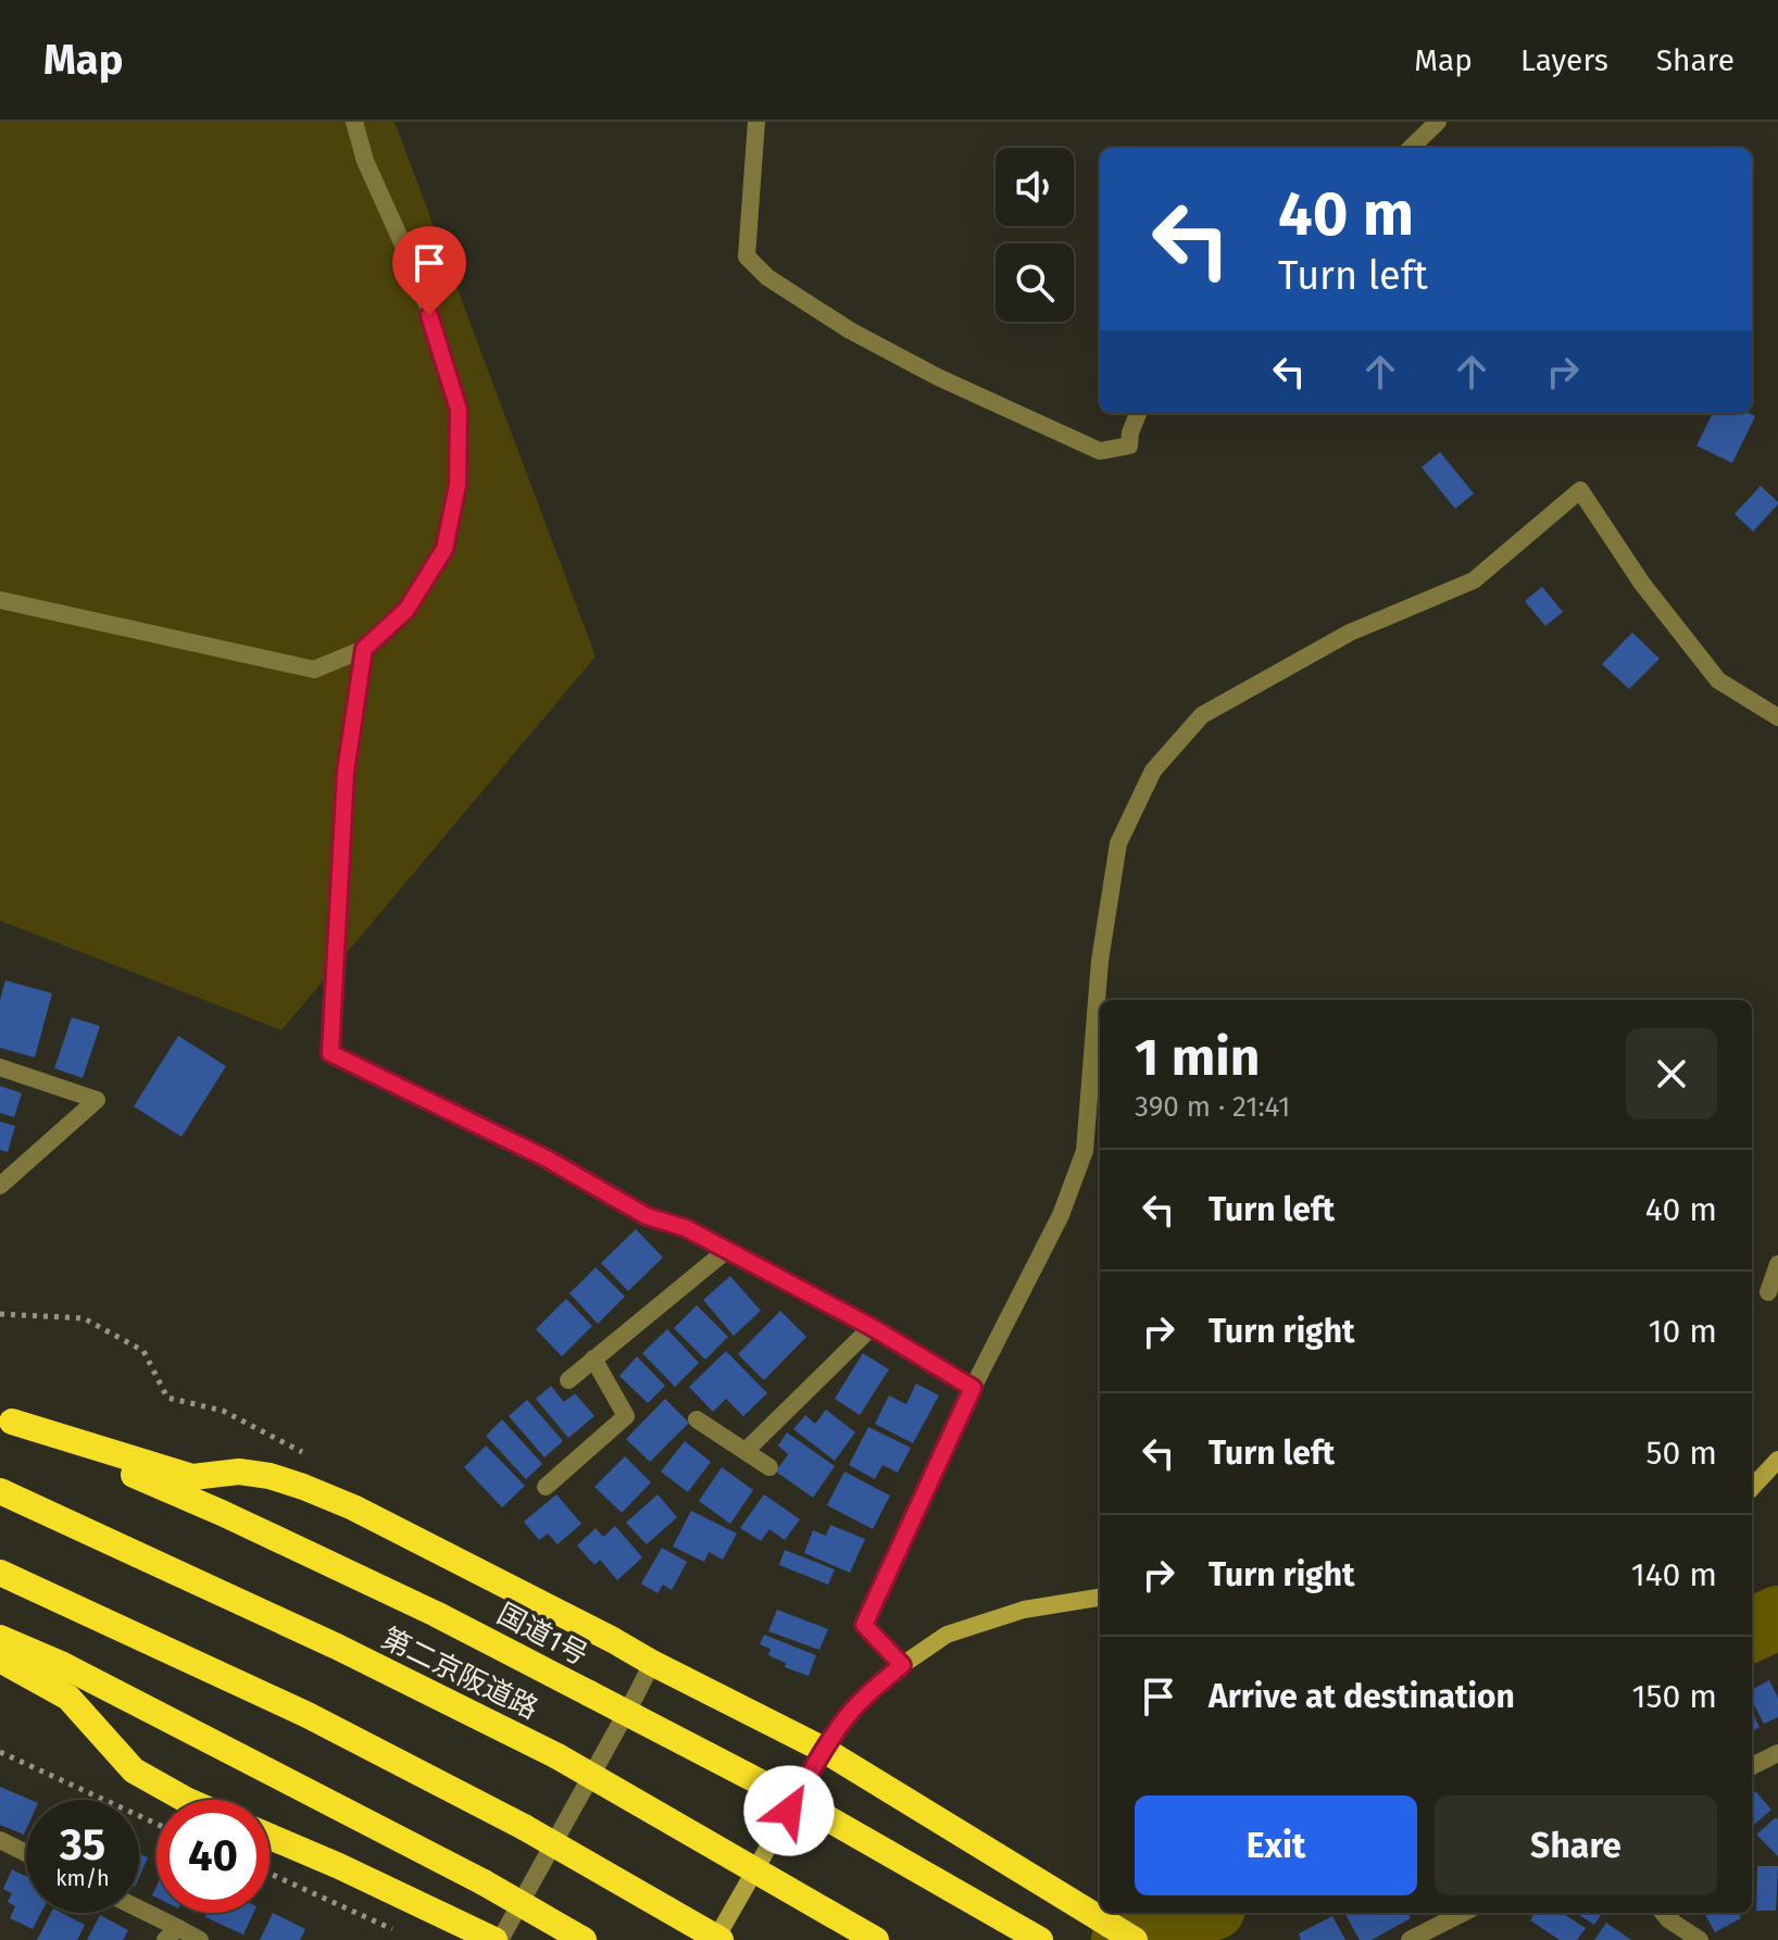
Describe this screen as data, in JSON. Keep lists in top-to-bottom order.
{
  "streets": {
    "highway": ["国道1号", "第二京阪道路"]
  },
  "page": {
    "header": "Map",
    "nav": ["Map", "Layers", "Share"],
    "turn": ["40 m", "Turn left"],
    "heading": ["1 min", "390 m · 21:41"],
    "list": [
      {
        "name": "Turn left",
        "value": "40 m"
      },
      {
        "name": "Turn right",
        "value": "10 m"
      },
      {
        "name": "Turn left",
        "value": "50 m"
      },
      {
        "name": "Turn right",
        "value": "140 m"
      },
      {
        "name": "Arrive at destination",
        "value": "150 m"
      }
    ],
    "buttons": ["Exit", "Share"],
    "speed": "35 km/h",
    "limit": "40"
  }
}
